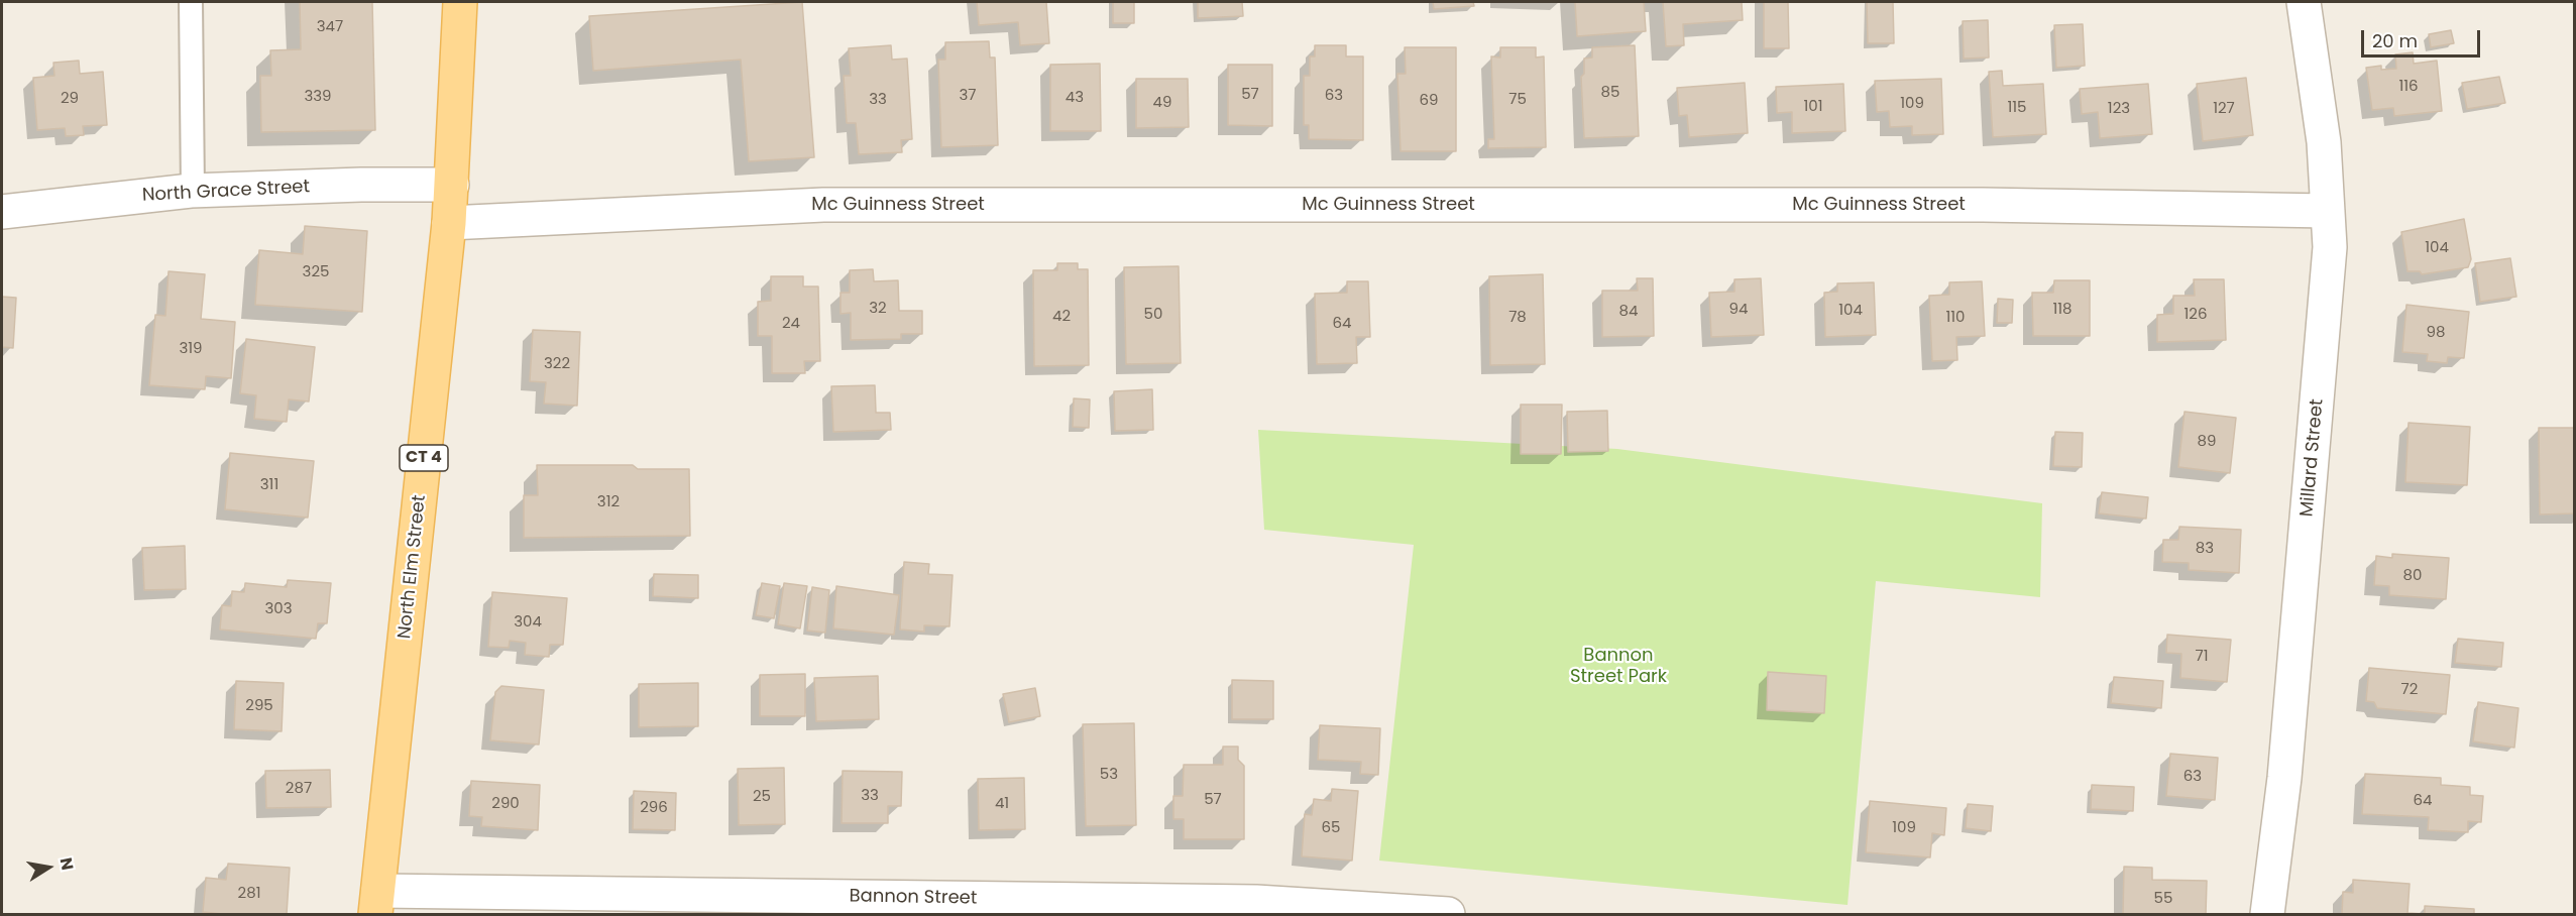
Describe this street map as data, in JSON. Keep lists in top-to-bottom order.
{
  "streets": {
    "main road": ["CT 4", "North Elm Street"],
    "street": [
      "North Grace Street",
      "Mc Guinness Street",
      "Millard Street",
      "Bannon Street"
    ]
  },
  "crossings": [
    ["North Grace Street", "North Elm Street"],
    ["Mc Guinness Street", "Millard Street"],
    ["Mc Guinness Street", "North Elm Street"],
    ["North Elm Street", "Bannon Street"]
  ],
  "parks": ["Bannon Street Park"],
  "house_numbers": [
    "347",
    "116",
    "85",
    "57",
    "37",
    "63",
    "339",
    "43",
    "29",
    "33",
    "75",
    "69",
    "49",
    "109",
    "101",
    "115",
    "123",
    "127",
    "104",
    "325",
    "32",
    "94",
    "118",
    "104",
    "84",
    "50",
    "126",
    "42",
    "78",
    "110",
    "24",
    "64",
    "98",
    "319",
    "322",
    "89",
    "311",
    "312",
    "83",
    "80",
    "303",
    "304",
    "71",
    "72",
    "295",
    "53",
    "63",
    "287",
    "33",
    "25",
    "57",
    "64",
    "290",
    "41",
    "296",
    "65",
    "109",
    "281",
    "55"
  ],
  "scale_bar": "20 m",
  "north": "right"
}
